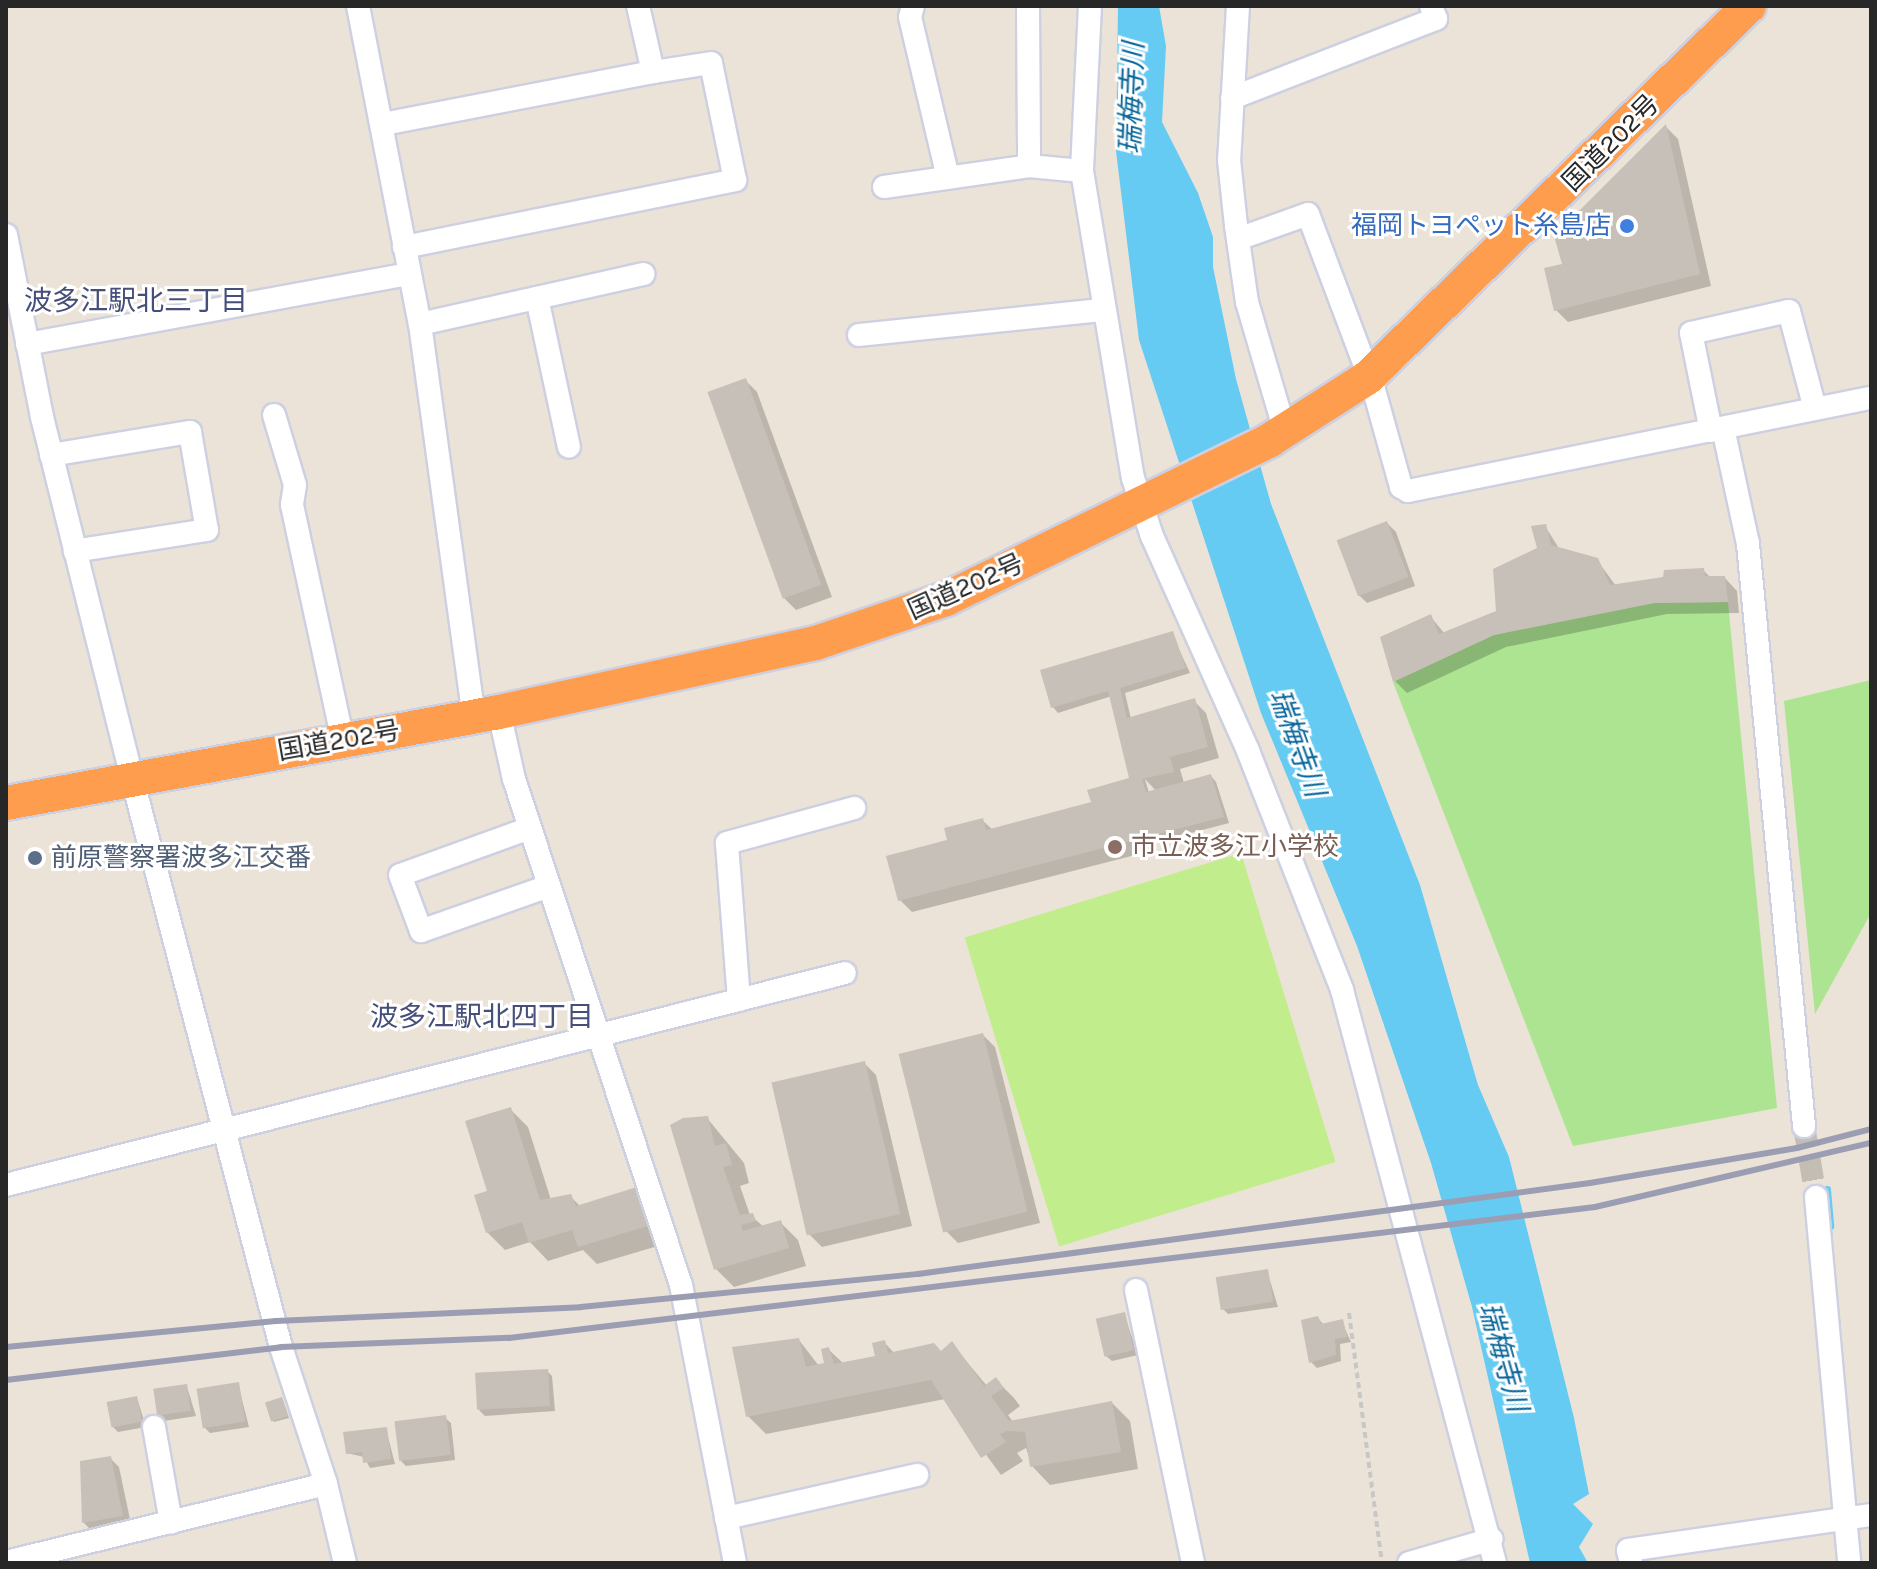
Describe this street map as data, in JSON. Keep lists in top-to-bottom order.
{
  "streets": {
    "highway": ["国道202号"]
  },
  "districts": ["波多江駅北三丁目", "波多江駅北四丁目"],
  "water": ["瑞梅寺川"],
  "places": ["福岡トヨペット糸島店", "市立波多江小学校", "前原警察署波多江交番"]
}
